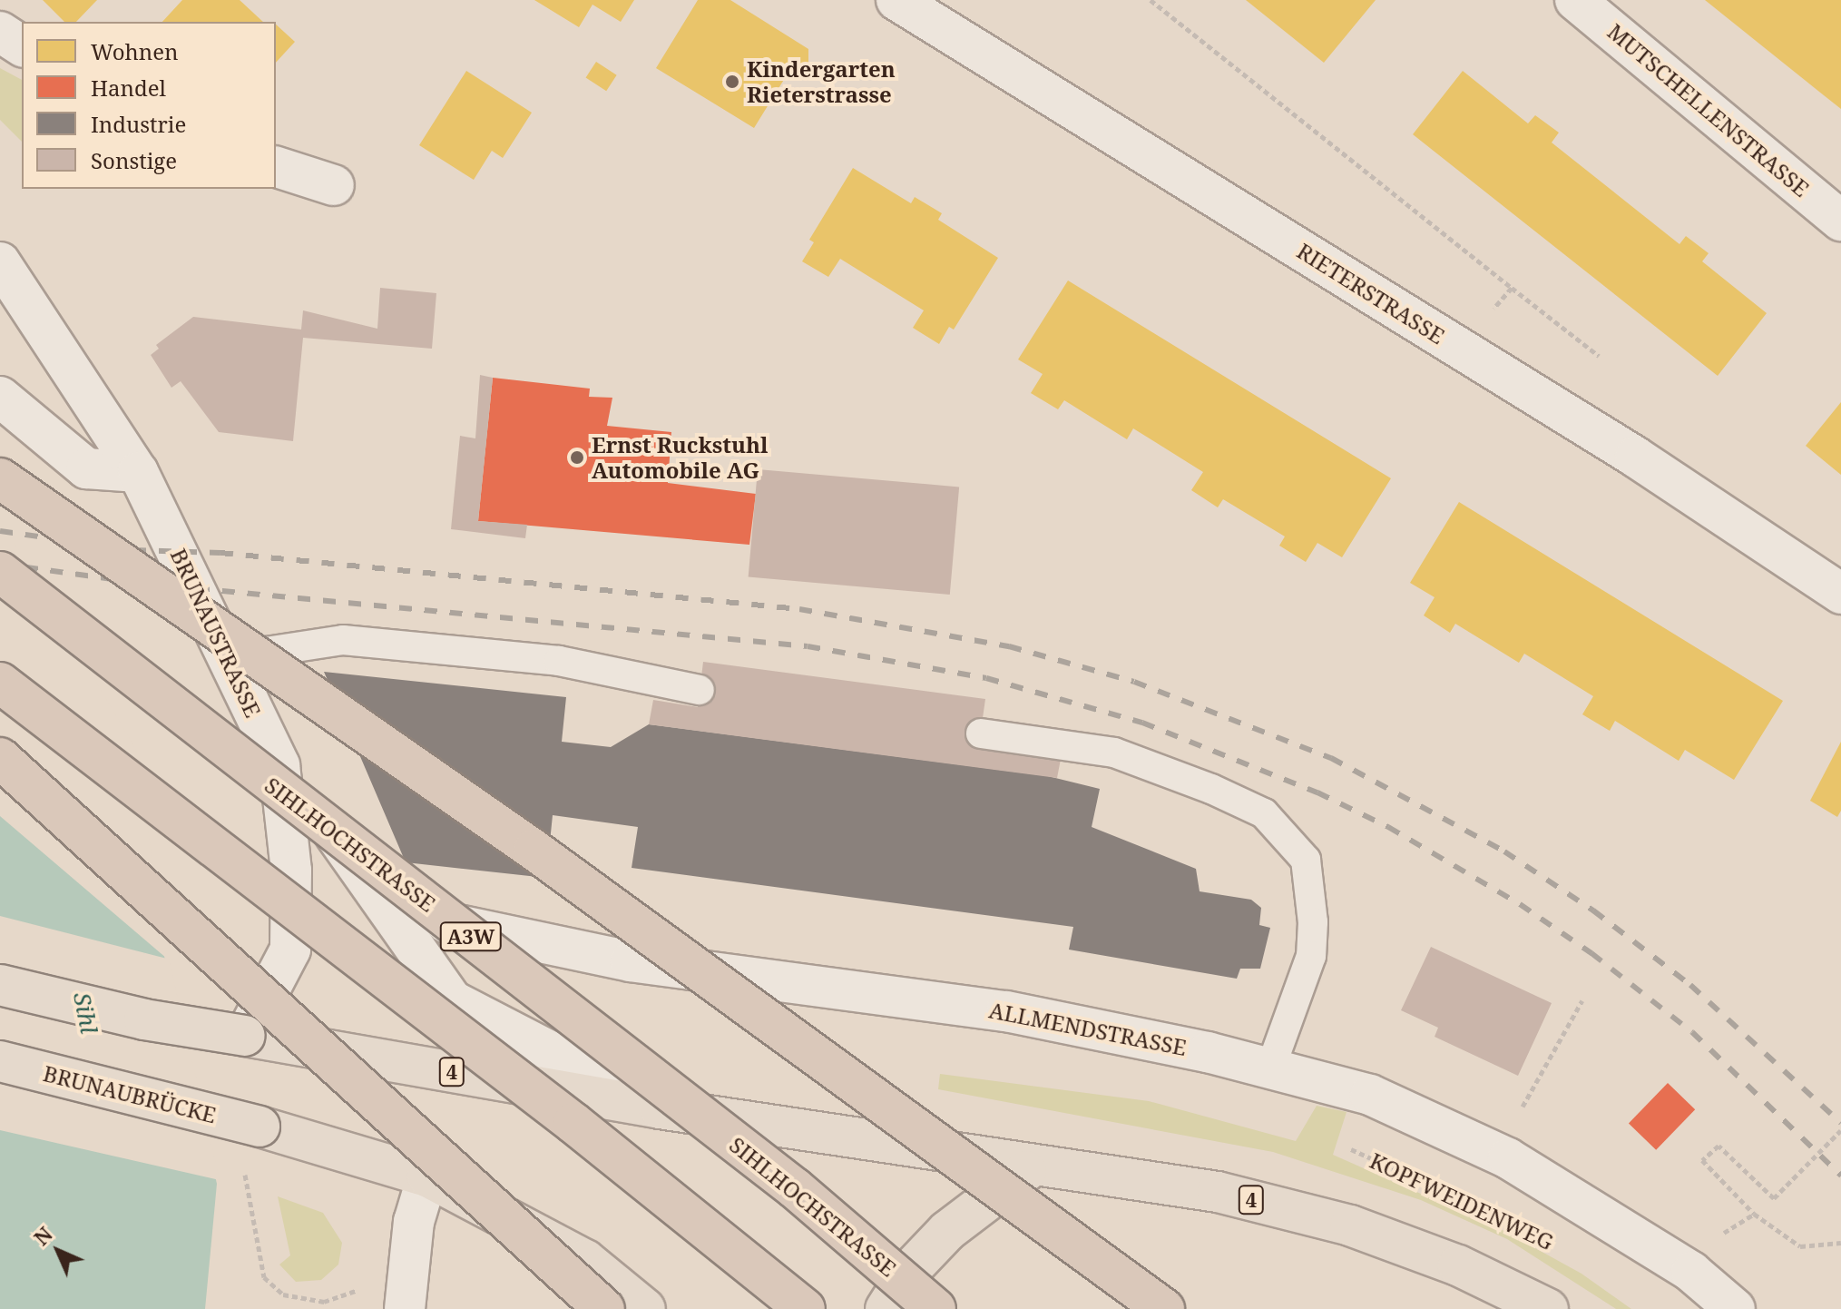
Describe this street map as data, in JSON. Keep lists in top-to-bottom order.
{
  "streets": {
    "highway": ["SIHLHOCHSTRASSE", "A3W"],
    "main road": ["4", "BRUNAUBRÜCKE"],
    "street": [
      "MUTSCHELLENSTRASSE",
      "RIETERSTRASSE",
      "BRUNAUSTRASSE",
      "ALLMENDSTRASSE"
    ],
    "path": ["KOPFWEIDENWEG"]
  },
  "crossings": [
    ["BRUNAUSTRASSE", "4"]
  ],
  "water": ["Sihl"],
  "places": ["Kindergarten Rieterstrasse", "Ernst Ruckstuhl Automobile AG"],
  "legend": [
    "Wohnen",
    "Handel",
    "Industrie",
    "Sonstige"
  ],
  "north": "top left"
}
